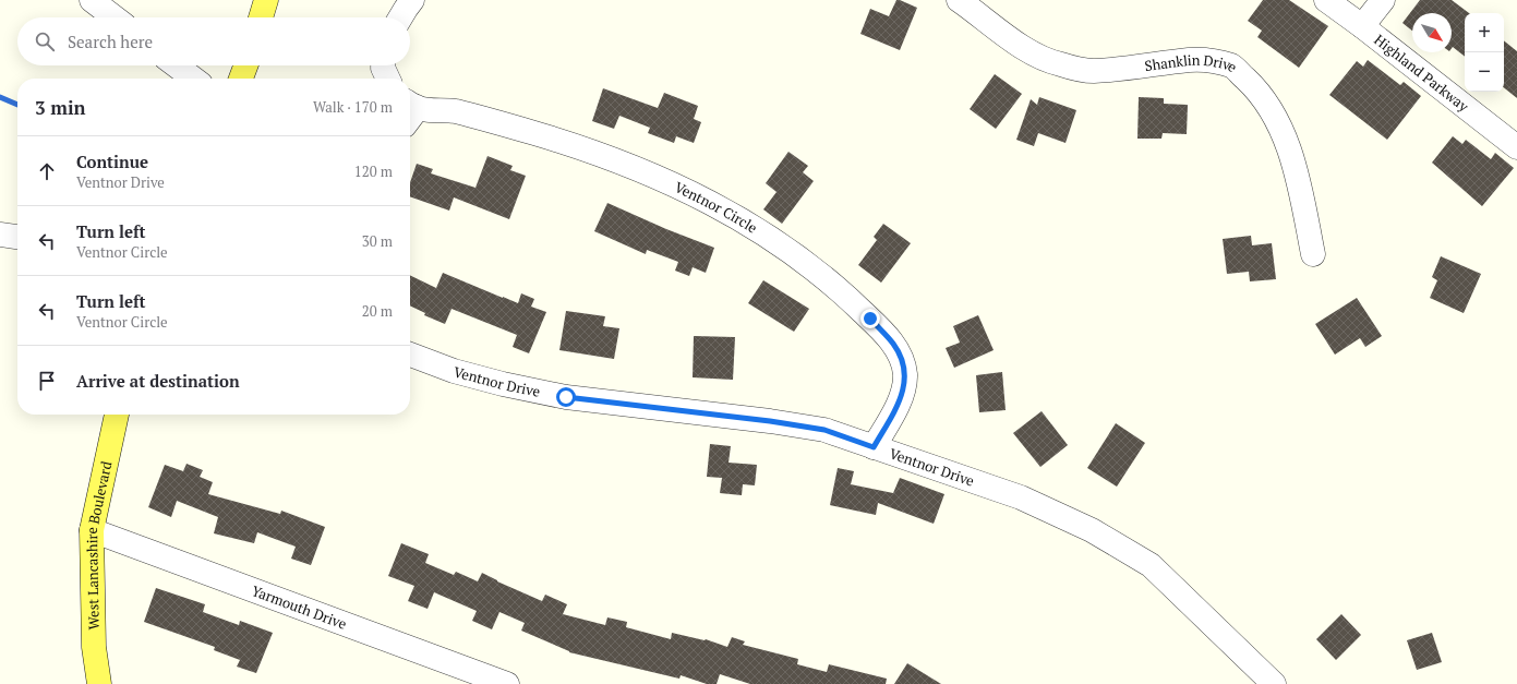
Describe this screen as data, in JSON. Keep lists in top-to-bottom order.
{
  "streets": {
    "main road": ["West Lancashire Boulevard"],
    "street": [
      "Shanklin Drive",
      "Highland Parkway",
      "Ventnor Circle",
      "Ventnor Drive",
      "Yarmouth Drive"
    ]
  },
  "crossings": [
    ["Ventnor Circle", "Ventnor Drive"],
    ["West Lancashire Boulevard", "Yarmouth Drive"]
  ],
  "north": "bottom right",
  "page": {
    "map_buttons": ["+", "−"],
    "search": "Search here",
    "heading": ["3 min", "Walk · 170 m"],
    "list": [
      ["Continue", "Ventnor Drive", "120 m"],
      ["Turn left", "Ventnor Circle", "30 m"],
      ["Turn left", "Ventnor Circle", "20 m"],
      "Arrive at destination"
    ]
  }
}
